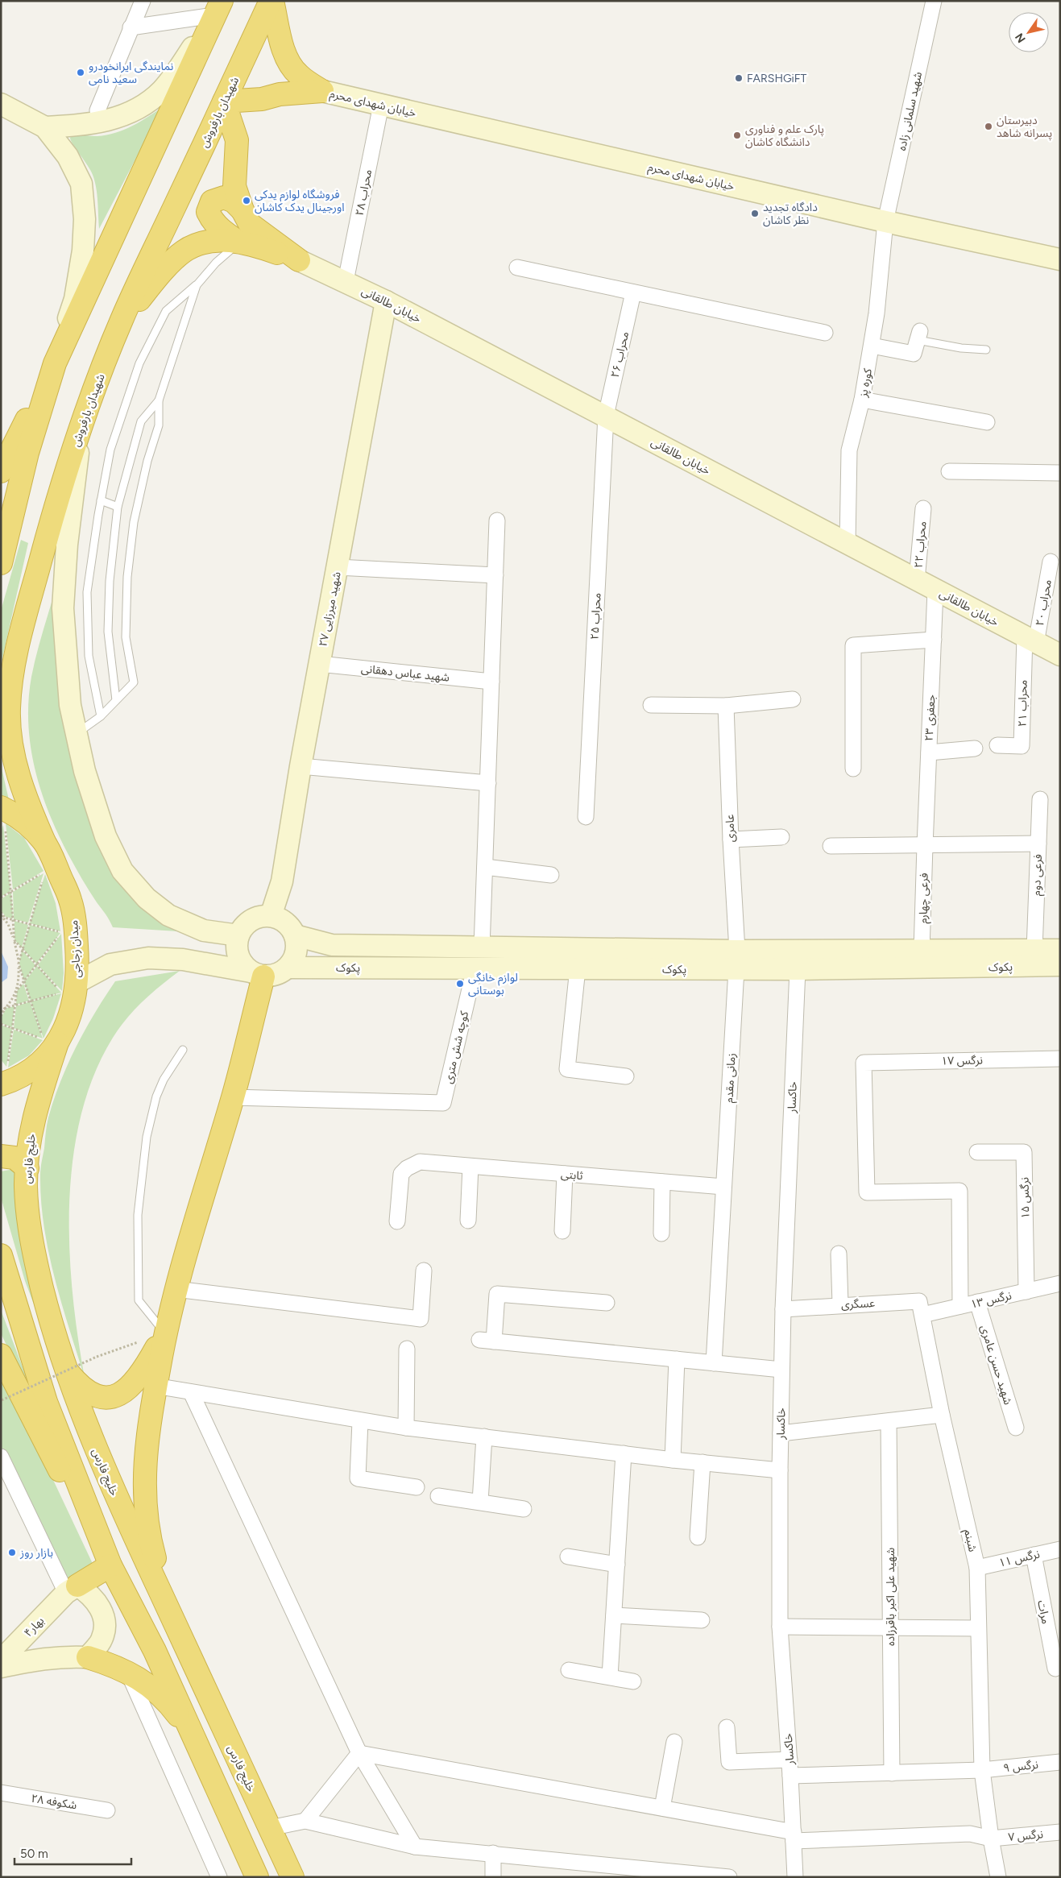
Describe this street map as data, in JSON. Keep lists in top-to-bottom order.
{
  "streets": {
    "highway": ["شهیدان بارفروش", "میدان زجاجی", "خلیج فارس"],
    "street": [
      "خیابان شهدای محرم",
      "شهید سلمانی زاده",
      "محراب ۲۸",
      "خیابان طالقانی",
      "محراب ۲۶",
      "کوره پز",
      "محراب ۲۲",
      "محراب ۲۰",
      "شهید میرزایی ۲۷",
      "محراب ۲۵",
      "شهید عباس دهقانی",
      "محراب ۲۱",
      "جعفری ۲۳",
      "عامری",
      "فرعی دوم",
      "فرعی چهارم",
      "پکوک",
      "کوچه شش متری",
      "نرگس ۱۷",
      "زمانی مقدم",
      "خاکسار",
      "ثابتی",
      "نرگس ۱۵",
      "نرگس ۱۳",
      "عسگری",
      "شهید حسن عامری",
      "شبنم",
      "نرگس ۱۱",
      "شهید علی اکبر باقرزاده",
      "مرات",
      "بهار۴",
      "نرگس ۹",
      "شکوفه ۲۸",
      "نرگس ۷"
    ]
  },
  "crossings": [
    ["خیابان شهدای محرم", "شهید سلمانی زاده"],
    ["خیابان شهدای محرم", "محراب ۲۸"],
    ["خیابان شهدای محرم", "کوره پز"],
    ["شهید سلمانی زاده", "کوره پز"],
    ["شهیدان بارفروش", "میدان زجاجی"],
    ["محراب ۲۸", "خیابان طالقانی"],
    ["خیابان طالقانی", "محراب ۲۶"],
    ["خیابان طالقانی", "کوره پز"],
    ["خیابان طالقانی", "محراب ۲۲"],
    ["خیابان طالقانی", "محراب ۲۰"],
    ["خیابان طالقانی", "شهید میرزایی ۲۷"],
    ["خیابان طالقانی", "محراب ۲۵"],
    ["خیابان طالقانی", "محراب ۲۱"],
    ["خیابان طالقانی", "جعفری ۲۳"],
    ["محراب ۲۶", "محراب ۲۵"],
    ["محراب ۲۰", "محراب ۲۱"],
    ["شهید میرزایی ۲۷", "شهید عباس دهقانی"],
    ["شهید میرزایی ۲۷", "پکوک"],
    ["جعفری ۲۳", "فرعی چهارم"],
    ["عامری", "پکوک"],
    ["عامری", "زمانی مقدم"],
    ["فرعی دوم", "پکوک"],
    ["فرعی چهارم", "پکوک"],
    ["میدان زجاجی", "خلیج فارس"],
    ["پکوک", "کوچه شش متری"],
    ["پکوک", "زمانی مقدم"],
    ["پکوک", "خاکسار"],
    ["نرگس ۱۷", "نرگس ۱۳"],
    ["زمانی مقدم", "ثابتی"],
    ["خاکسار", "عسگری"],
    ["خاکسار", "نرگس ۹"],
    ["خاکسار", "نرگس ۷"],
    ["نرگس ۱۵", "نرگس ۱۳"],
    ["نرگس ۱۳", "عسگری"],
    ["نرگس ۱۳", "شهید حسن عامری"],
    ["نرگس ۱۳", "شبنم"],
    ["عسگری", "شبنم"],
    ["شبنم", "نرگس ۱۱"],
    ["شبنم", "نرگس ۹"],
    ["شبنم", "نرگس ۷"],
    ["نرگس ۱۱", "مرات"],
    ["شهید علی اکبر باقرزاده", "نرگس ۹"]
  ],
  "places": [
    "نمایندگی ایرانخودرو سعید نامی",
    "FARSHGiFT",
    "دبیرستان پسرانه شاهد",
    "پارک علم و فناوری دانشگاه کاشان",
    "فروشگاه لوازم یدکی اورجینال یدک کاشان",
    "دادگاه تجدید نظر کاشان",
    "لوازم خانگی بوستانی",
    "بازار روز"
  ],
  "scale_bar": "50 m",
  "north": "bottom left"
}
